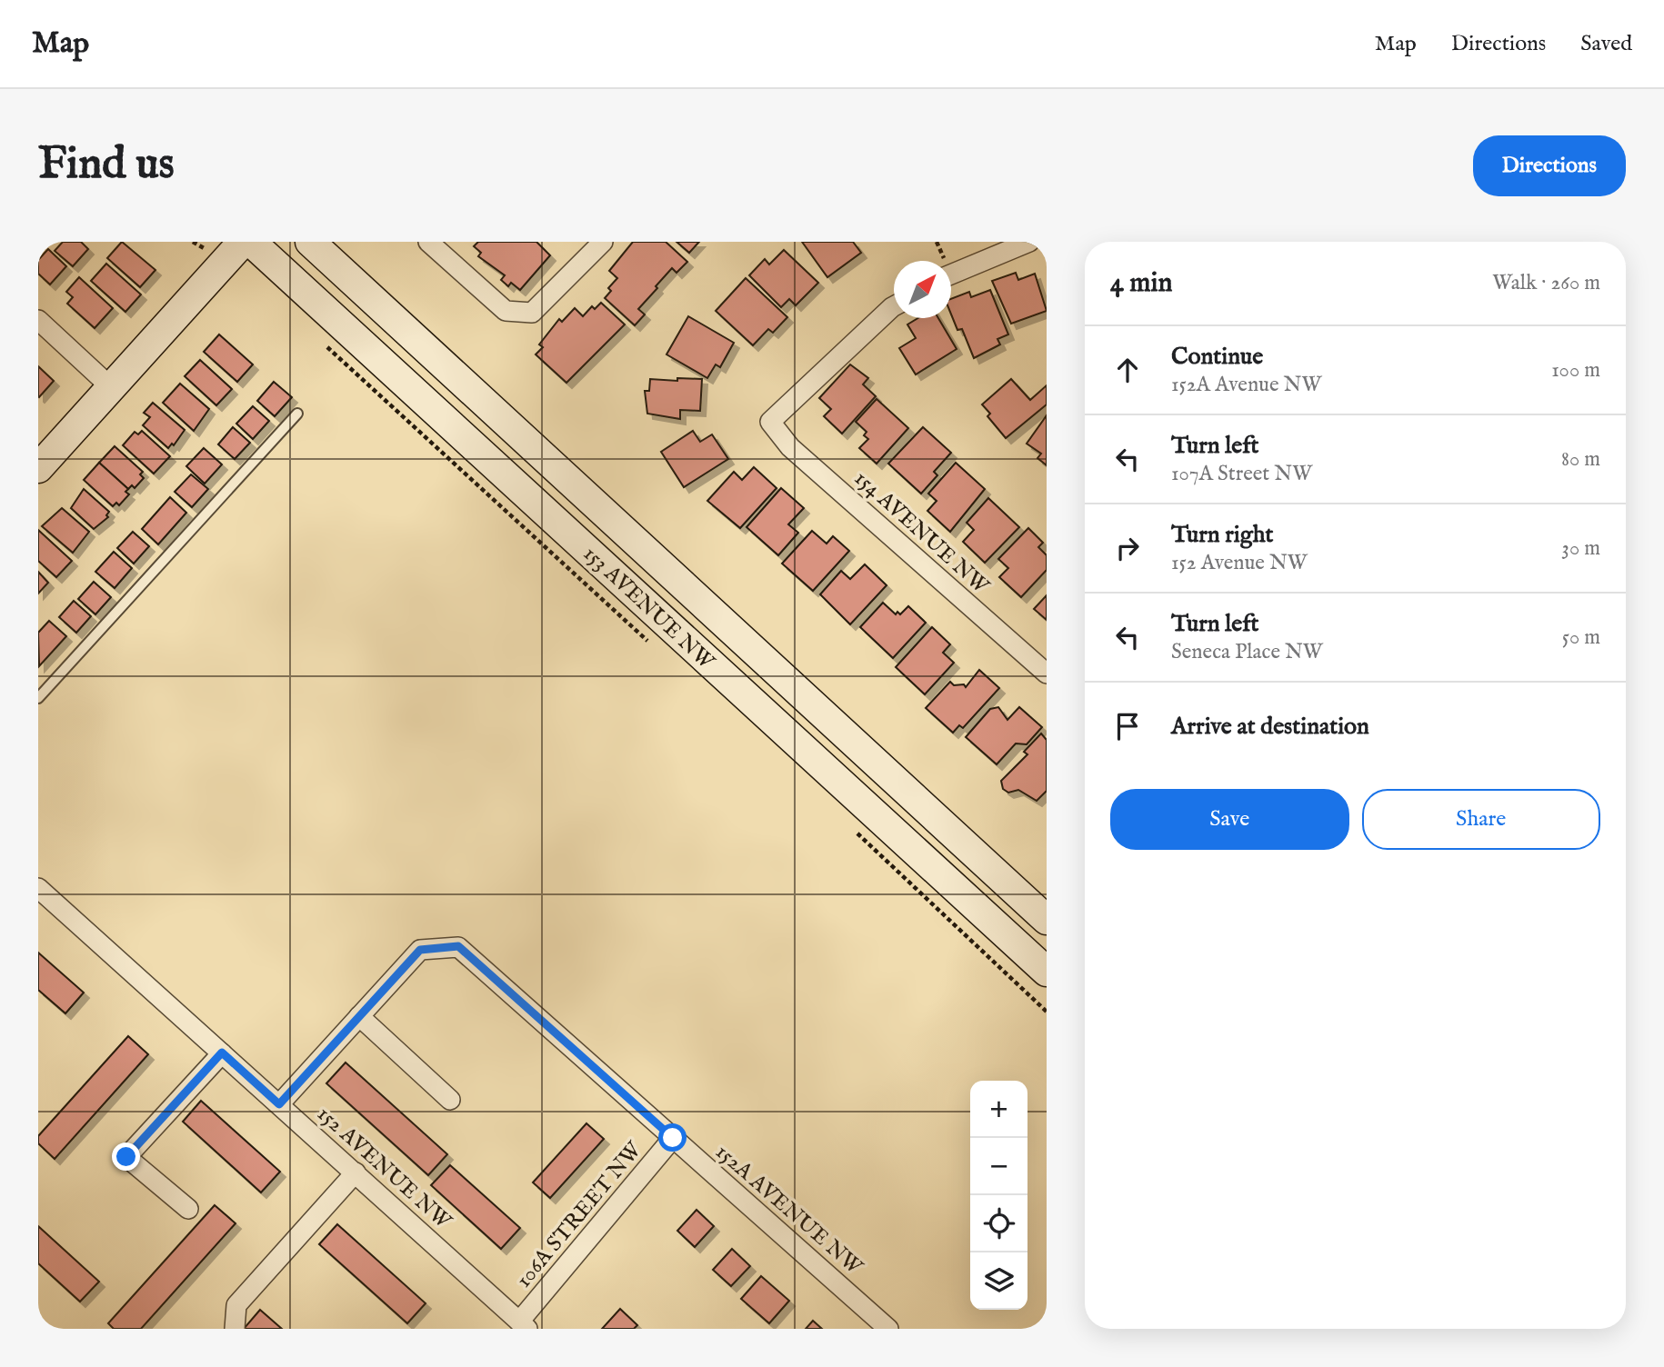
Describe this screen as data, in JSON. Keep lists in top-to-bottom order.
{
  "streets": {
    "main road": ["153 AVENUE NW"],
    "street": [
      "154 AVENUE NW",
      "152 AVENUE NW",
      "152A AVENUE NW",
      "106A STREET NW"
    ]
  },
  "crossings": [
    ["152 AVENUE NW", "106A STREET NW"],
    ["152A AVENUE NW", "106A STREET NW"]
  ],
  "north": "top right",
  "page": {
    "header": "Map",
    "nav": ["Map", "Directions", "Saved"],
    "buttons": [
      "Directions",
      ["Save", "Share"]
    ],
    "title": "Find us",
    "heading": ["4 min", "Walk · 260 m"],
    "list": [
      ["Continue", "152A Avenue NW", "100 m"],
      ["Turn left", "107A Street NW", "80 m"],
      ["Turn right", "152 Avenue NW", "30 m"],
      ["Turn left", "Seneca Place NW", "50 m"],
      "Arrive at destination"
    ],
    "map_buttons": ["+", "−"]
  }
}
